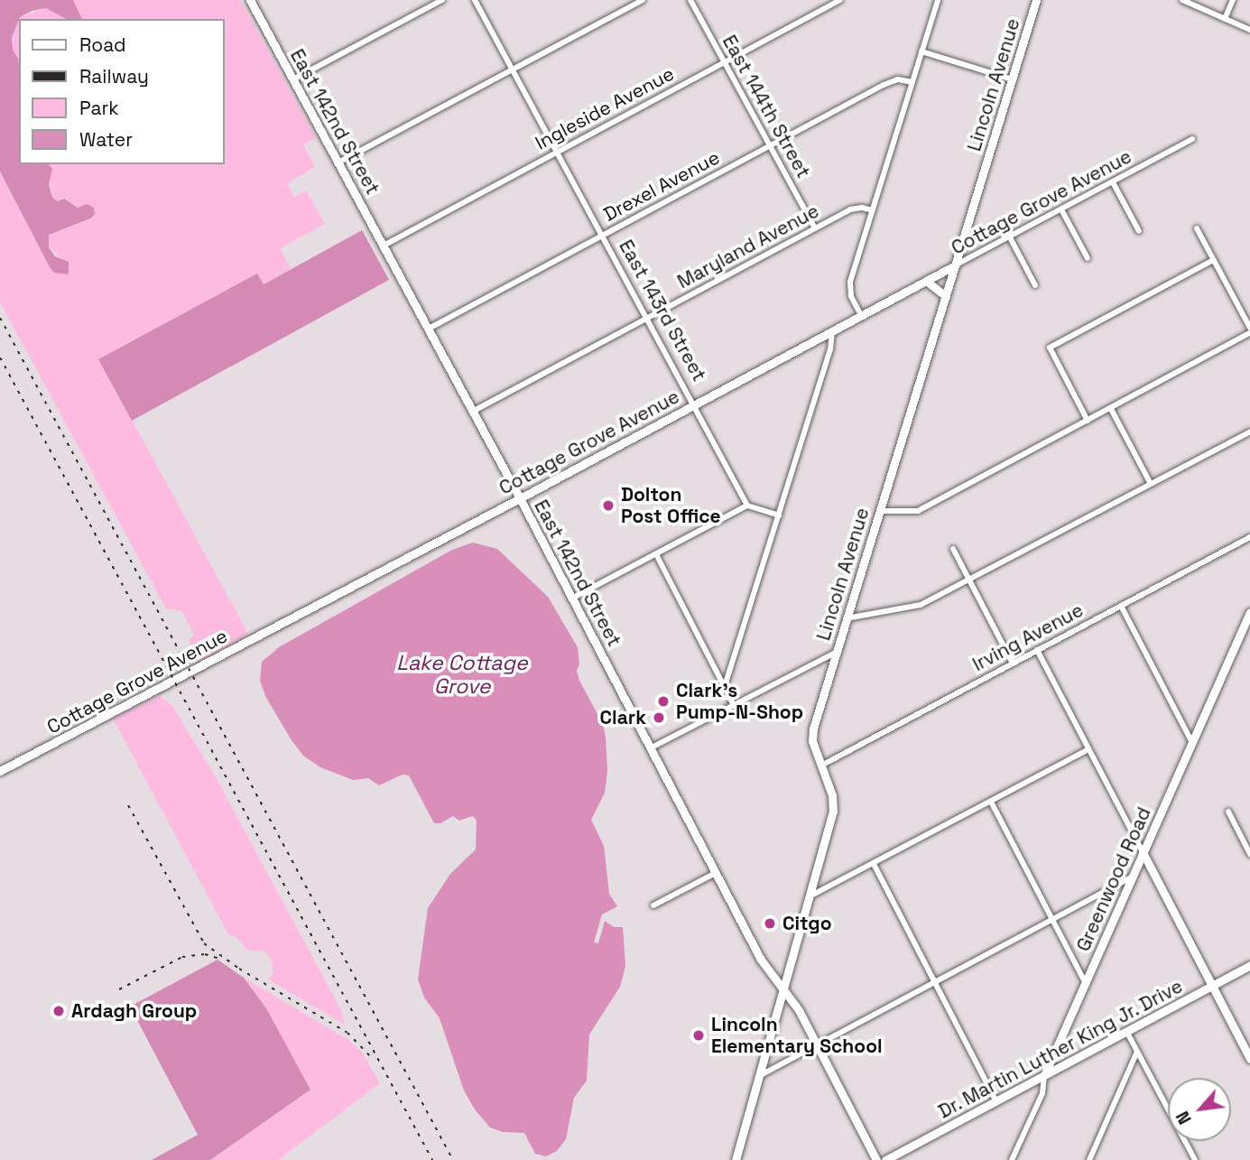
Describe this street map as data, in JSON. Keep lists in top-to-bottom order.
{
  "streets": {
    "street": [
      "Lincoln Avenue",
      "East 144th Street",
      "Ingleside Avenue",
      "East 142nd Street",
      "Drexel Avenue",
      "Cottage Grove Avenue",
      "Maryland Avenue",
      "East 143rd Street",
      "Irving Avenue",
      "Greenwood Road",
      "Dr. Martin Luther King Jr. Drive"
    ]
  },
  "crossings": [
    ["Lincoln Avenue", "East 142nd Street"],
    ["Lincoln Avenue", "Cottage Grove Avenue"],
    ["Lincoln Avenue", "Irving Avenue"],
    ["East 144th Street", "Ingleside Avenue"],
    ["East 144th Street", "Drexel Avenue"],
    ["East 144th Street", "Maryland Avenue"],
    ["Ingleside Avenue", "East 142nd Street"],
    ["Ingleside Avenue", "East 143rd Street"],
    ["East 142nd Street", "Drexel Avenue"],
    ["East 142nd Street", "Cottage Grove Avenue"],
    ["East 142nd Street", "Maryland Avenue"],
    ["Drexel Avenue", "East 143rd Street"],
    ["Cottage Grove Avenue", "East 143rd Street"],
    ["Maryland Avenue", "East 143rd Street"],
    ["Greenwood Road", "Dr. Martin Luther King Jr. Drive"]
  ],
  "water": ["Lake Cottage Grove"],
  "places": [
    "Dolton Post Office",
    "Clark's Pump-N-Shop",
    "Clark",
    "Citgo",
    "Ardagh Group",
    "Lincoln Elementary School"
  ],
  "legend": [
    "Road",
    "Railway",
    "Park",
    "Water"
  ],
  "north": "bottom left"
}
